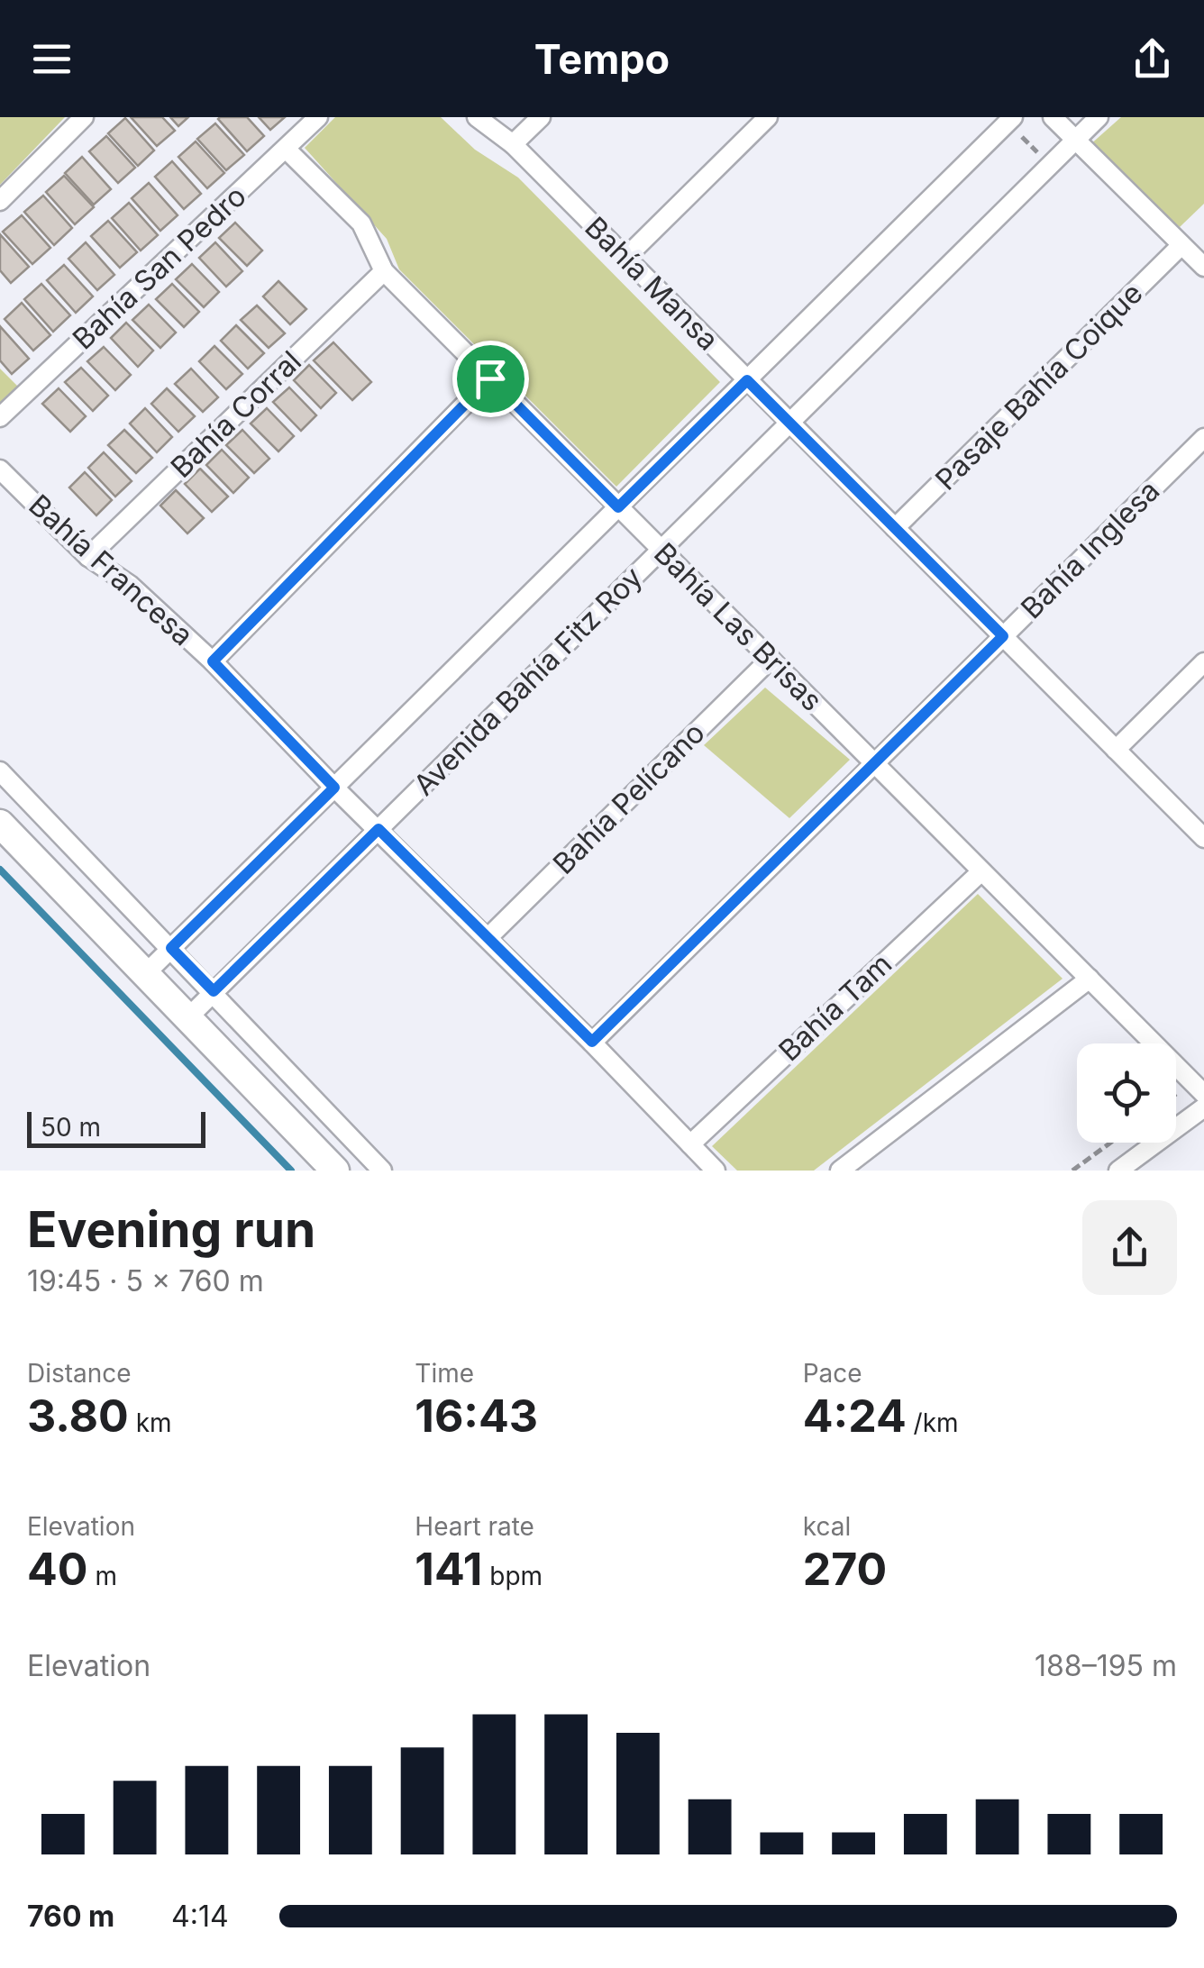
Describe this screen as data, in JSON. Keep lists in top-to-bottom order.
{
  "streets": {
    "street": [
      "Bahía San Pedro",
      "Bahía Mansa",
      "Pasaje Bahía Coique",
      "Bahía Corral",
      "Bahía Inglesa",
      "Bahía Francesa",
      "Bahía Las Brisas",
      "Avenida Bahía Fitz Roy",
      "Bahía Pelícano",
      "Bahía Tam"
    ]
  },
  "crossings": [
    ["Bahía San Pedro", "Bahía Las Brisas"],
    ["Bahía Mansa", "Pasaje Bahía Coique"],
    ["Bahía Mansa", "Bahía Inglesa"],
    ["Bahía Mansa", "Avenida Bahía Fitz Roy"],
    ["Bahía Corral", "Bahía Francesa"],
    ["Bahía Corral", "Bahía Las Brisas"],
    ["Bahía Inglesa", "Bahía Francesa"],
    ["Bahía Inglesa", "Bahía Las Brisas"],
    ["Bahía Francesa", "Avenida Bahía Fitz Roy"],
    ["Bahía Francesa", "Bahía Pelícano"],
    ["Bahía Francesa", "Bahía Tam"],
    ["Bahía Las Brisas", "Avenida Bahía Fitz Roy"],
    ["Bahía Las Brisas", "Bahía Pelícano"],
    ["Bahía Las Brisas", "Bahía Tam"]
  ],
  "scale_bar": "50 m",
  "page": {
    "header": "Tempo",
    "scale": "50 m",
    "heading": ["Evening run", "19:45 · 5 × 760 m"],
    "stats": [
      ["Distance", "3.80 km"],
      ["Time", "16:43"],
      ["Pace", "4:24 /km"],
      ["Elevation", "40 m"],
      ["Heart rate", "141 bpm"],
      ["kcal", "270"]
    ],
    "chart": ["Elevation", "188–195 m"],
    "list": [
      {
        "name": "760 m",
        "note": "4:14"
      }
    ]
  }
}
